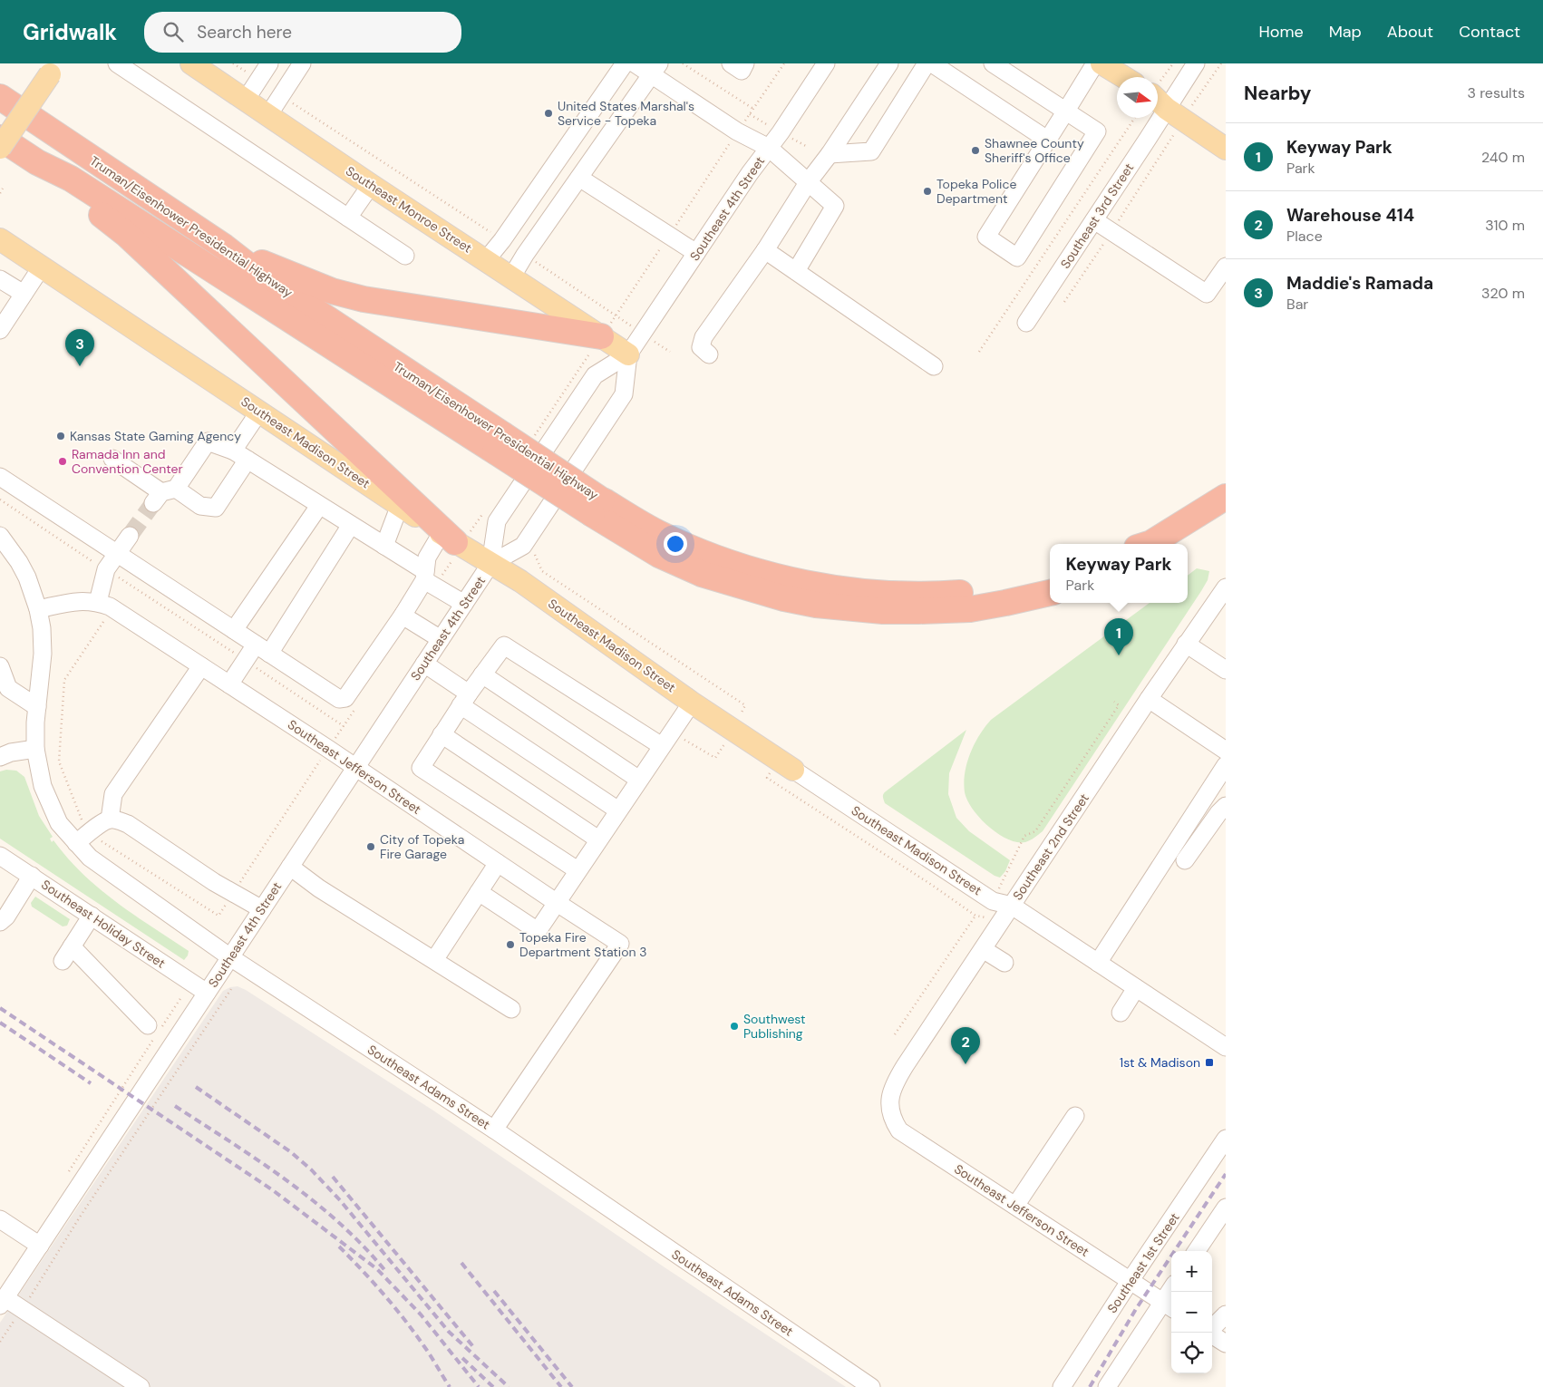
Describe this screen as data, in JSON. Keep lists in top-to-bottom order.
{
  "streets": {
    "highway": ["Truman/Eisenhower Presidential Highway"],
    "main road": ["Southeast Monroe Street", "Southeast Madison Street"],
    "street": [
      "Southeast 4th Street",
      "Southeast 3rd Street",
      "Southeast Jefferson Street",
      "Southeast 2nd Street",
      "Southeast Holiday Street",
      "Southeast Adams Street",
      "Southeast 1st Street"
    ]
  },
  "crossings": [
    ["Southeast 4th Street", "Southeast Monroe Street"],
    ["Southeast 4th Street", "Southeast Madison Street"],
    ["Southeast 4th Street", "Southeast Jefferson Street"],
    ["Southeast 4th Street", "Southeast Holiday Street"],
    ["Southeast 4th Street", "Southeast Adams Street"],
    ["Southeast Madison Street", "Southeast 2nd Street"],
    ["Southeast Jefferson Street", "Southeast 2nd Street"],
    ["Southeast Jefferson Street", "Southeast Adams Street"],
    ["Southeast Jefferson Street", "Southeast 1st Street"]
  ],
  "places": {
    "other": [
      "United States Marshal's Service - Topeka",
      "Shawnee County Sheriff's Office",
      "Topeka Police Department",
      "Kansas State Gaming Agency",
      "Ramada Inn and Convention Center",
      "City of Topeka Fire Garage",
      "Topeka Fire Department Station 3",
      "Southwest Publishing"
    ],
    "transit": ["1st & Madison"]
  },
  "north": "right",
  "page": {
    "header": "Gridwalk",
    "search": "Search here",
    "nav": [
      "Home",
      "Map",
      "About",
      "Contact"
    ],
    "heading": ["Nearby", "3 results"],
    "list": [
      {
        "mark": "1",
        "name": "Keyway Park",
        "note": "Park",
        "value": "240 m"
      },
      {
        "mark": "2",
        "name": "Warehouse 414",
        "note": "Place",
        "value": "310 m"
      },
      {
        "mark": "3",
        "name": "Maddie's Ramada",
        "note": "Bar",
        "value": "320 m"
      }
    ],
    "pins": ["3", "1", "2"],
    "popup": ["Keyway Park", "Park"],
    "map_buttons": ["+", "−"]
  }
}
